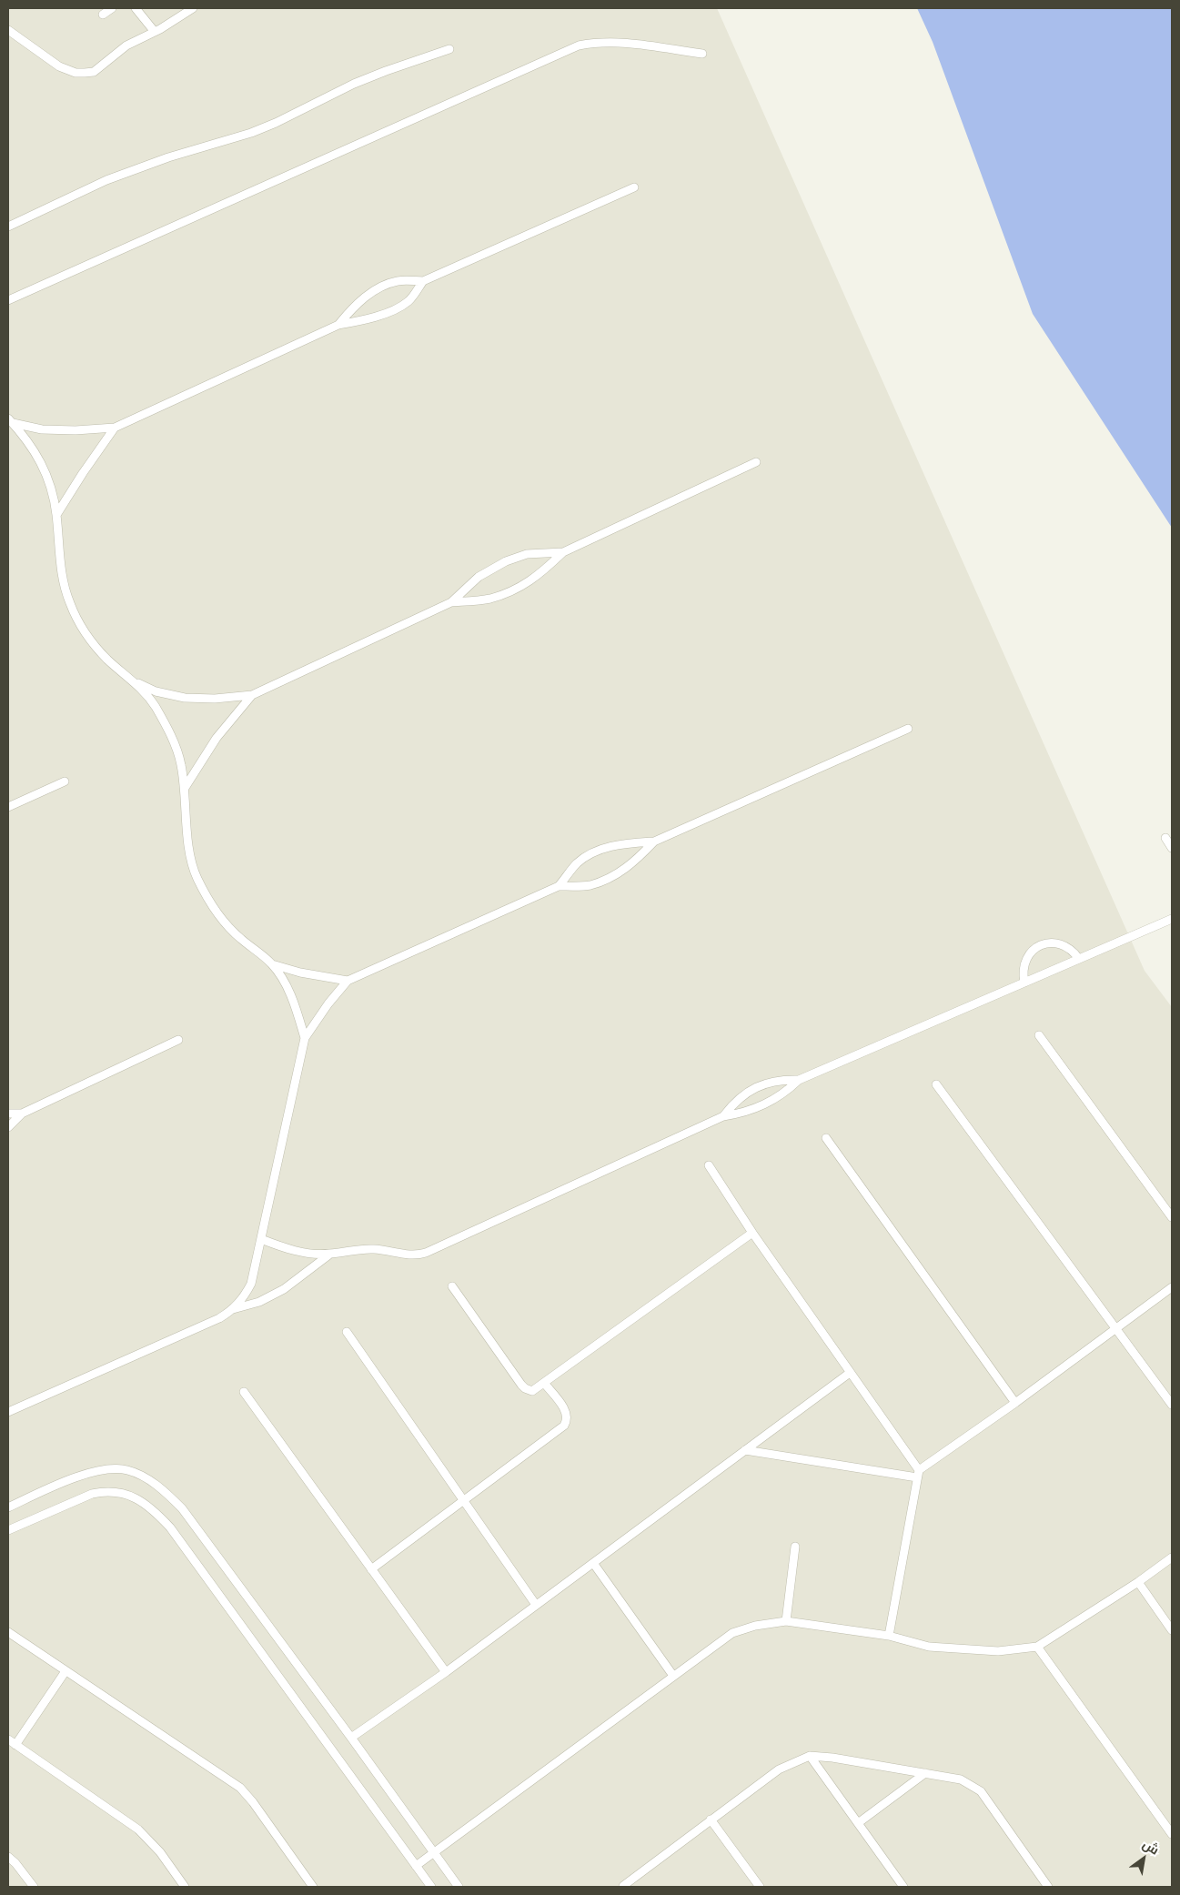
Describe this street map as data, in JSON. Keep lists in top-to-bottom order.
{
  "north": "top right"
}
